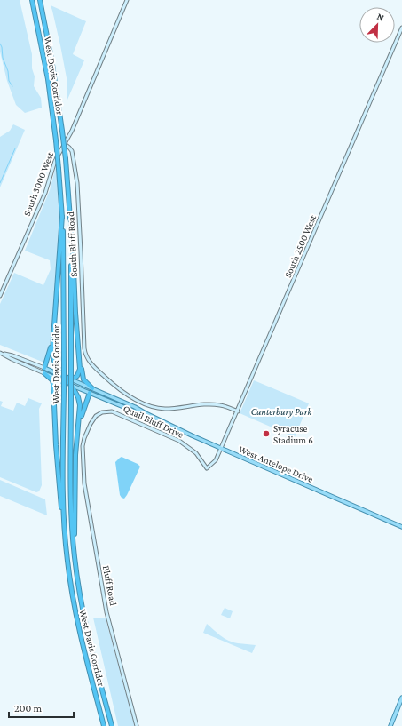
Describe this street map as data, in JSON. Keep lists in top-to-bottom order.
{
  "streets": {
    "highway": ["West Davis Corridor"],
    "main road": ["West Antelope Drive"],
    "street": [
      "South 3000 West",
      "South Bluff Road",
      "South 2500 West",
      "Quail Bluff Drive",
      "Bluff Road"
    ]
  },
  "crossings": [
    ["South 3000 West", "South Bluff Road"],
    ["South Bluff Road", "South 2500 West"],
    ["South 2500 West", "Quail Bluff Drive"],
    ["South 2500 West", "West Antelope Drive"],
    ["Quail Bluff Drive", "Bluff Road"]
  ],
  "parks": ["Canterbury Park"],
  "places": ["Syracuse Stadium 6"],
  "scale_bar": "200 m",
  "north": "top right"
}
